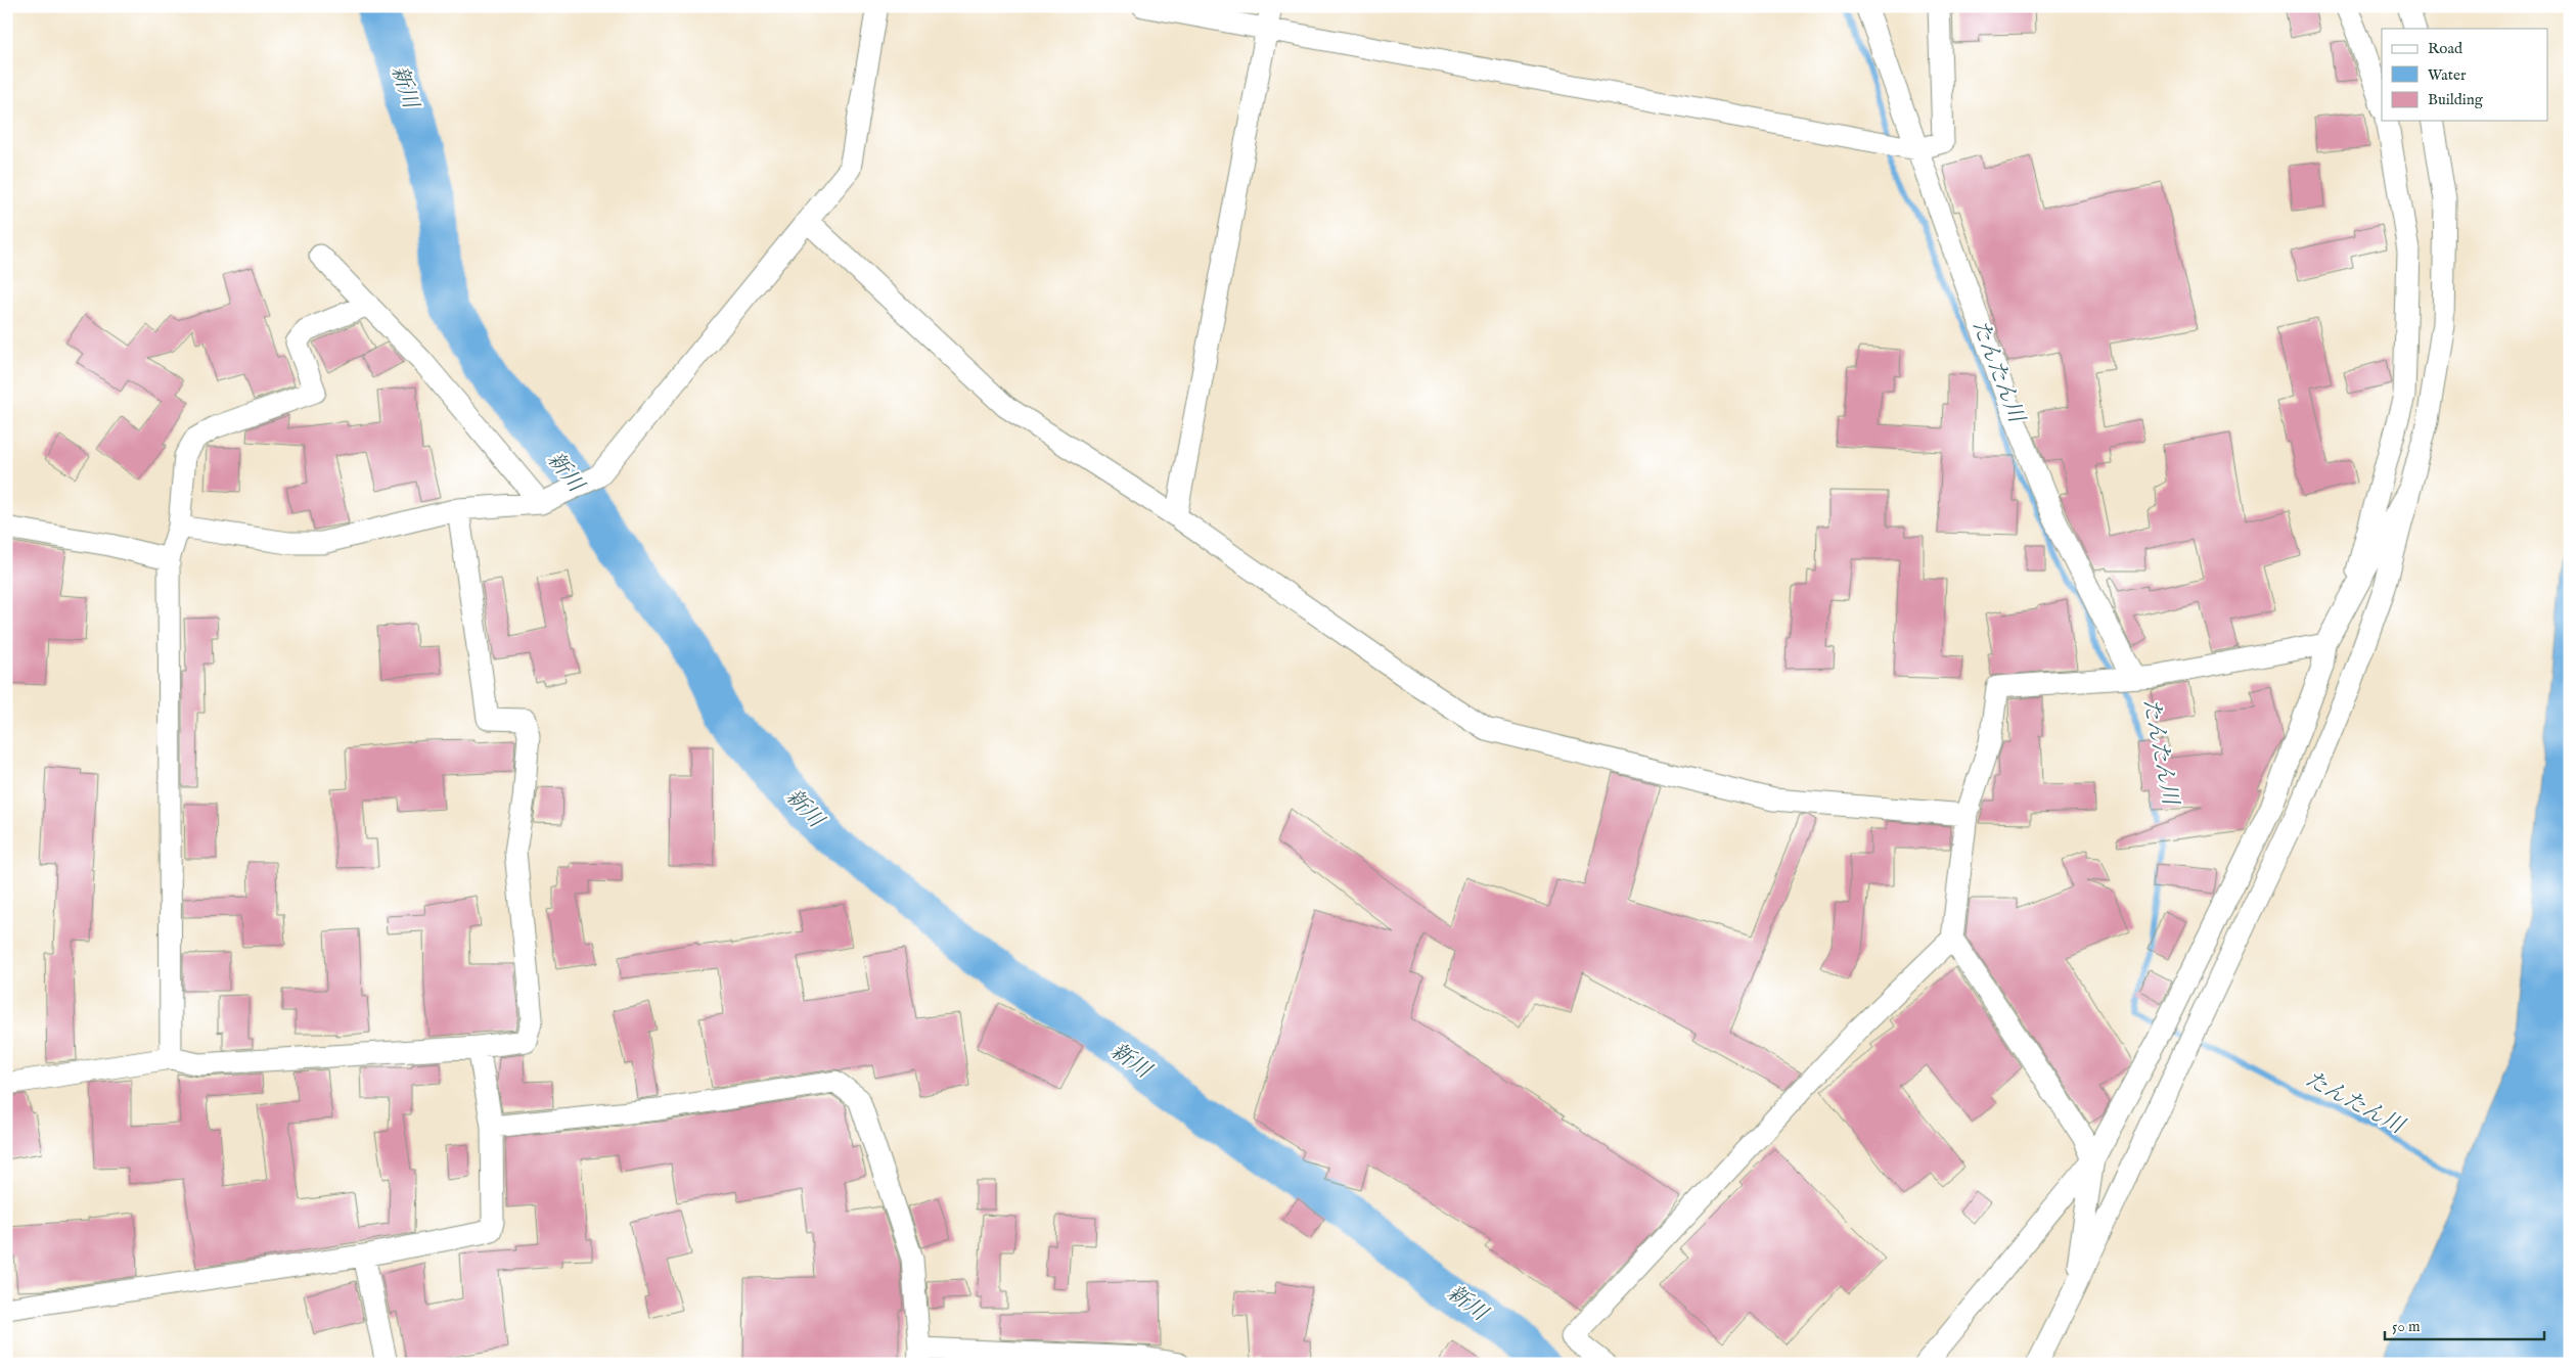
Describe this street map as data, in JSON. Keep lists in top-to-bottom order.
{
  "water": ["新川", "たんたん川"],
  "legend": ["Road", "Water", "Building"],
  "scale_bar": "50 m"
}
